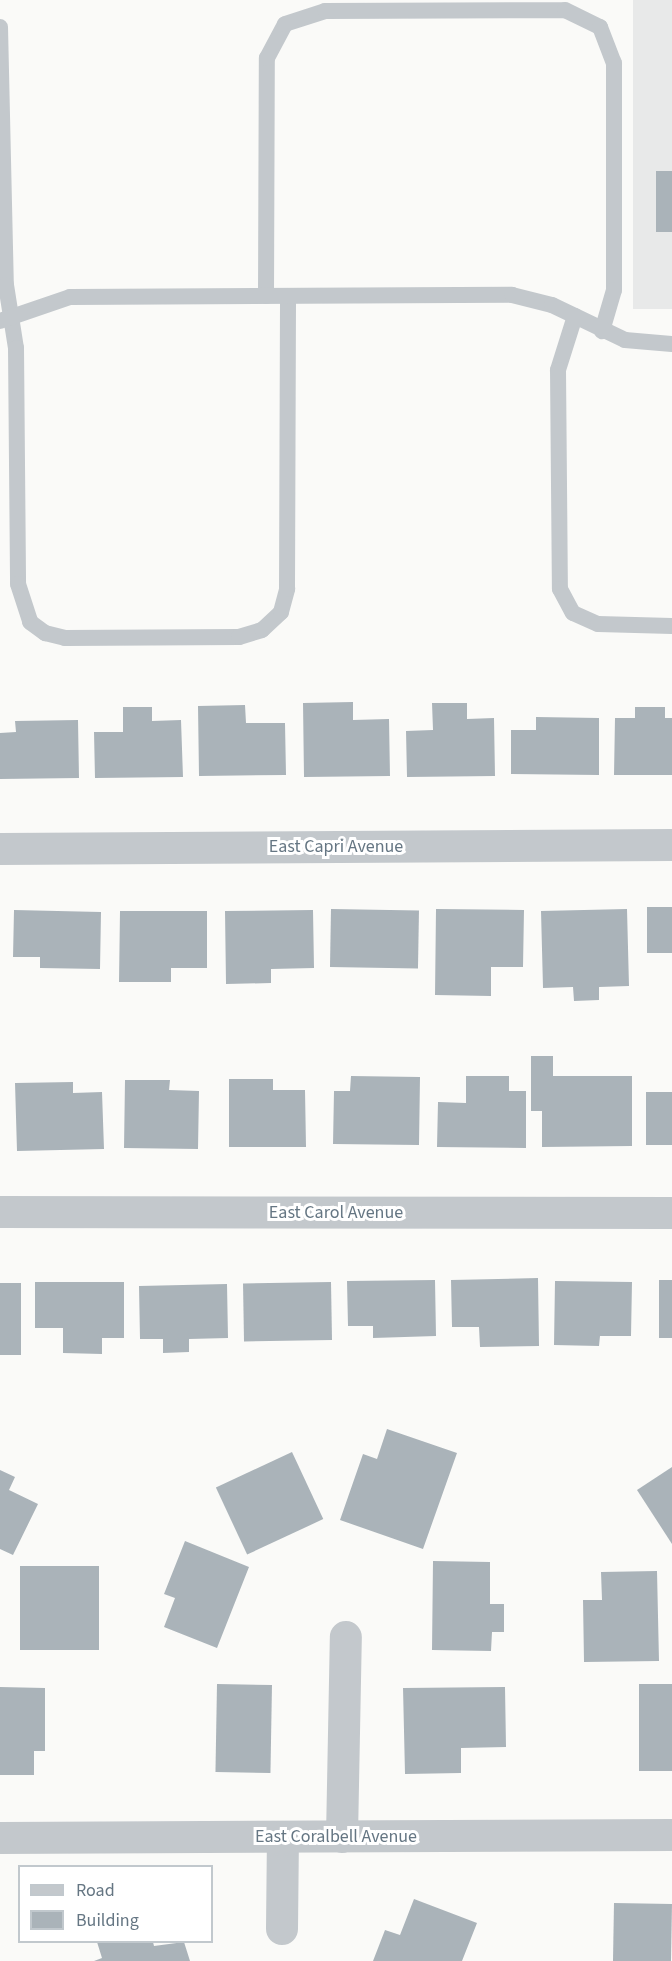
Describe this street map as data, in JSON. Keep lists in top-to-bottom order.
{
  "streets": {
    "street": ["East Capri Avenue", "East Carol Avenue", "East Coralbell Avenue"]
  },
  "legend": ["Road", "Building"]
}
